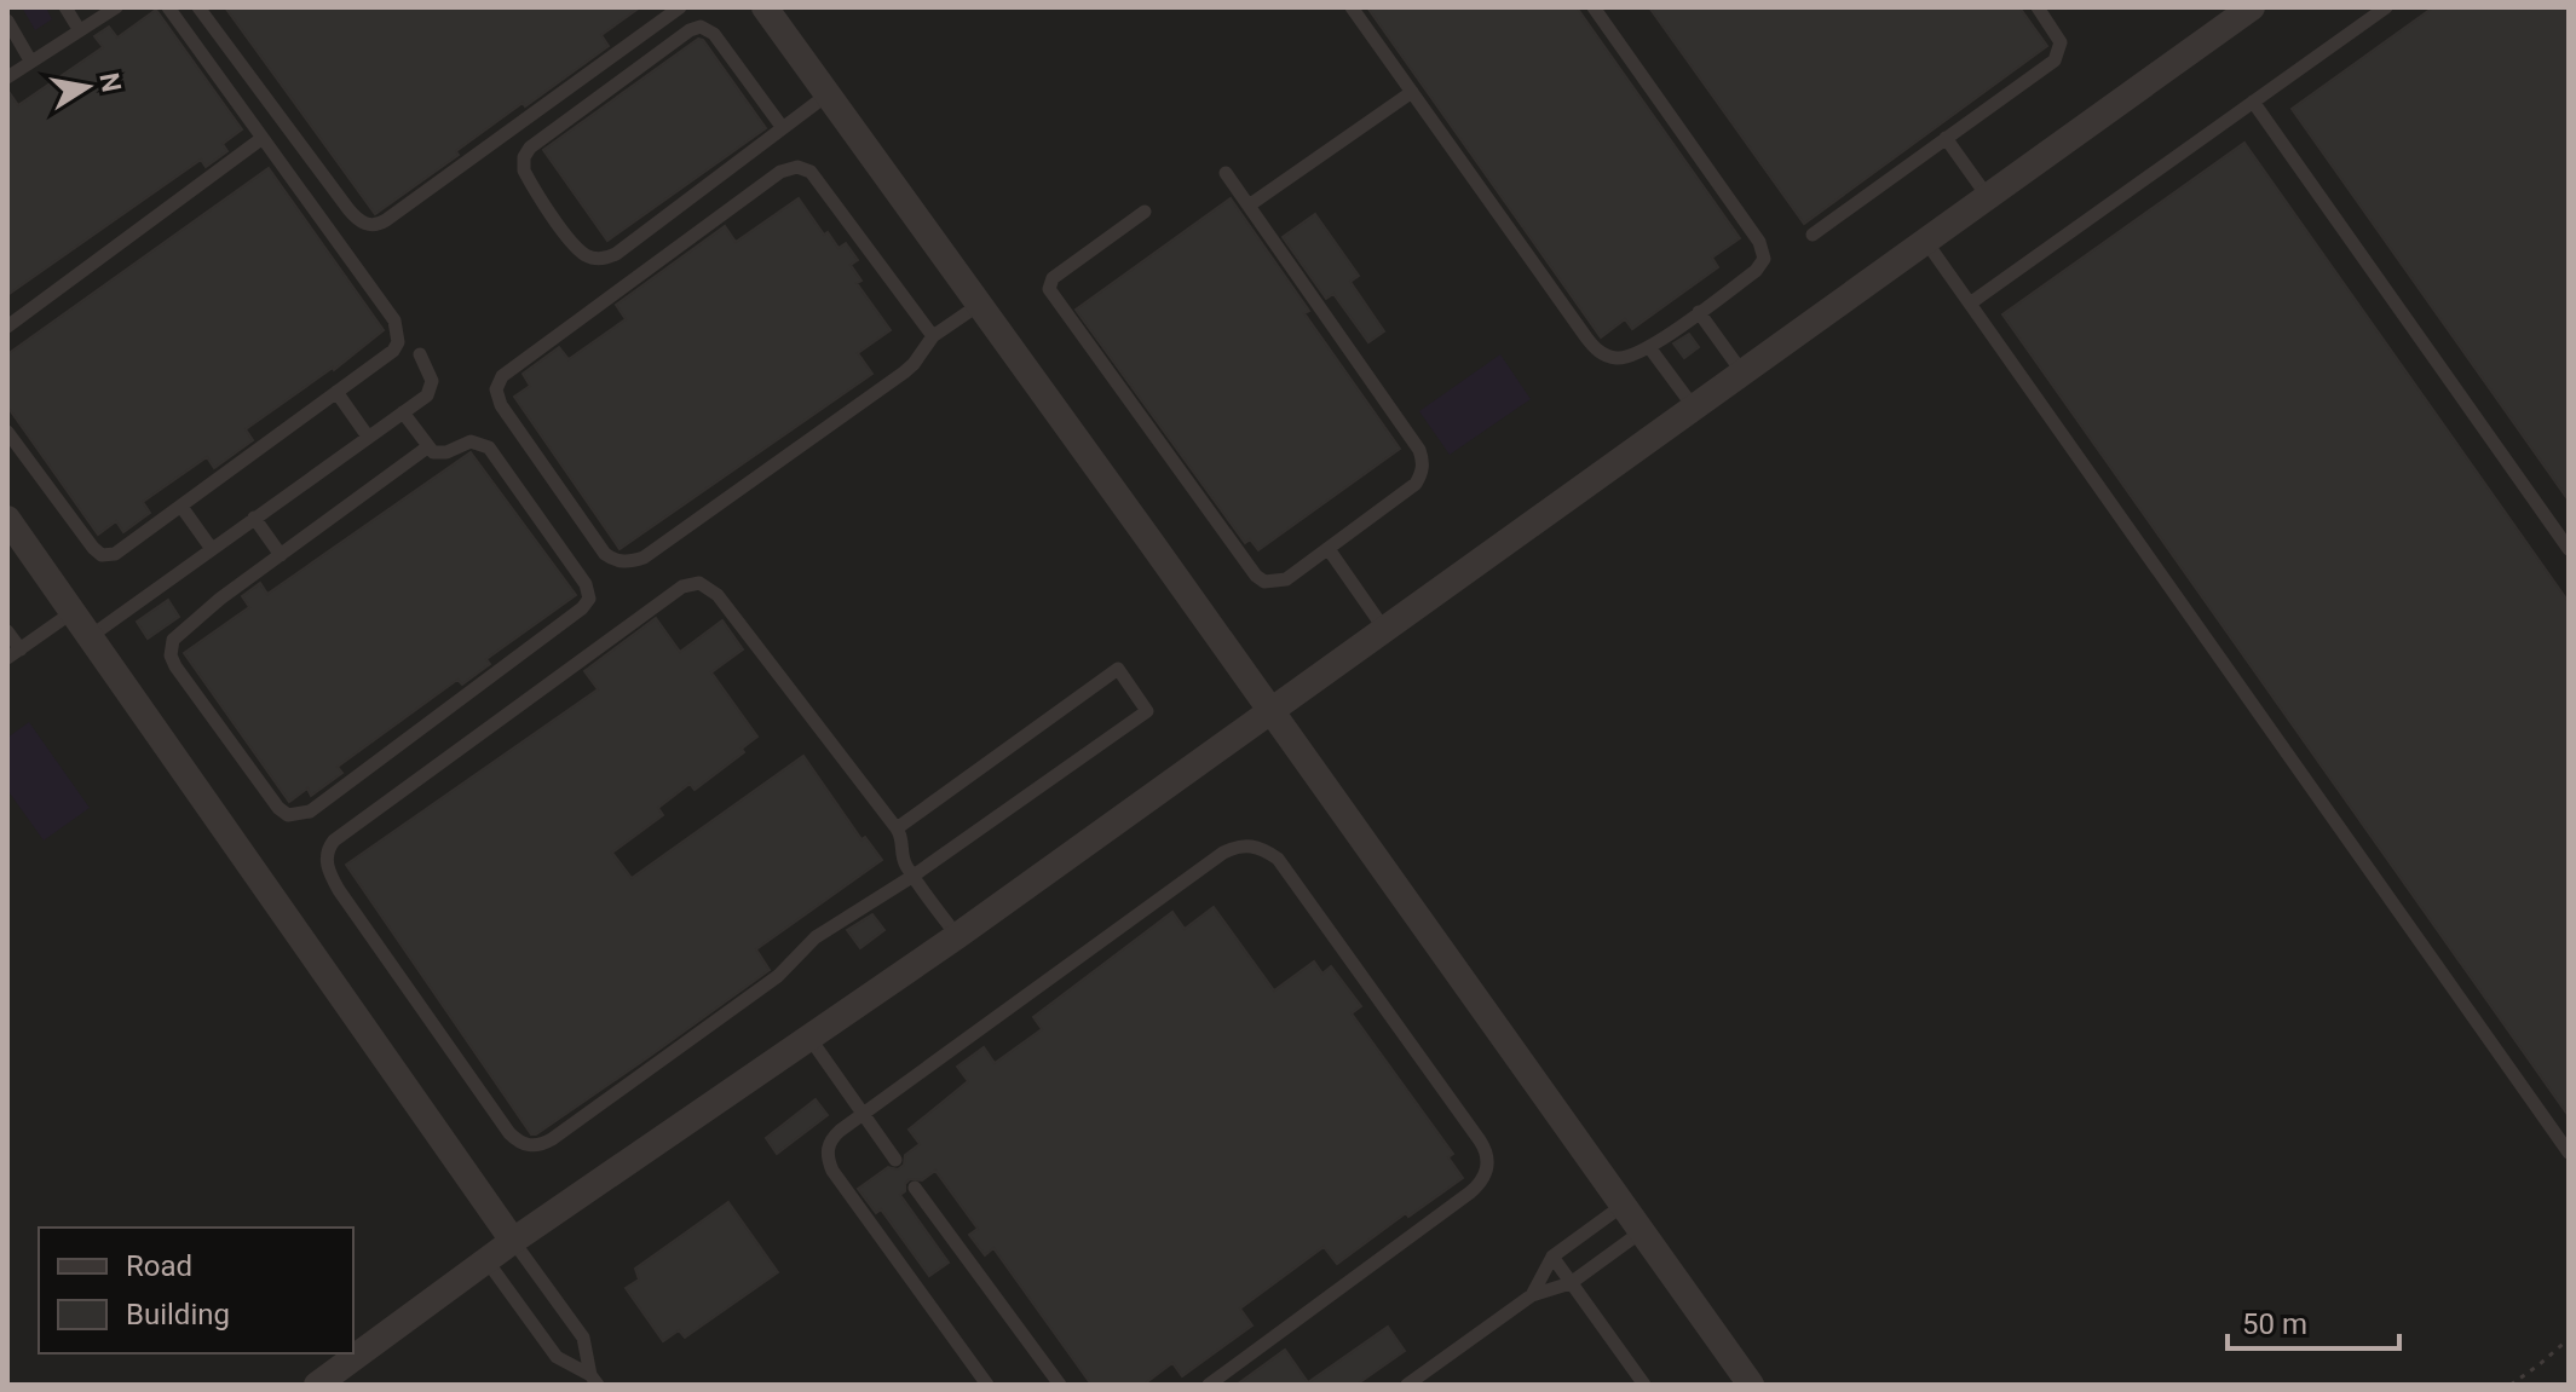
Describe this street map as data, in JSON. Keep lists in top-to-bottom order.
{
  "legend": ["Road", "Building"],
  "scale_bar": "50 m",
  "north": "right"
}
